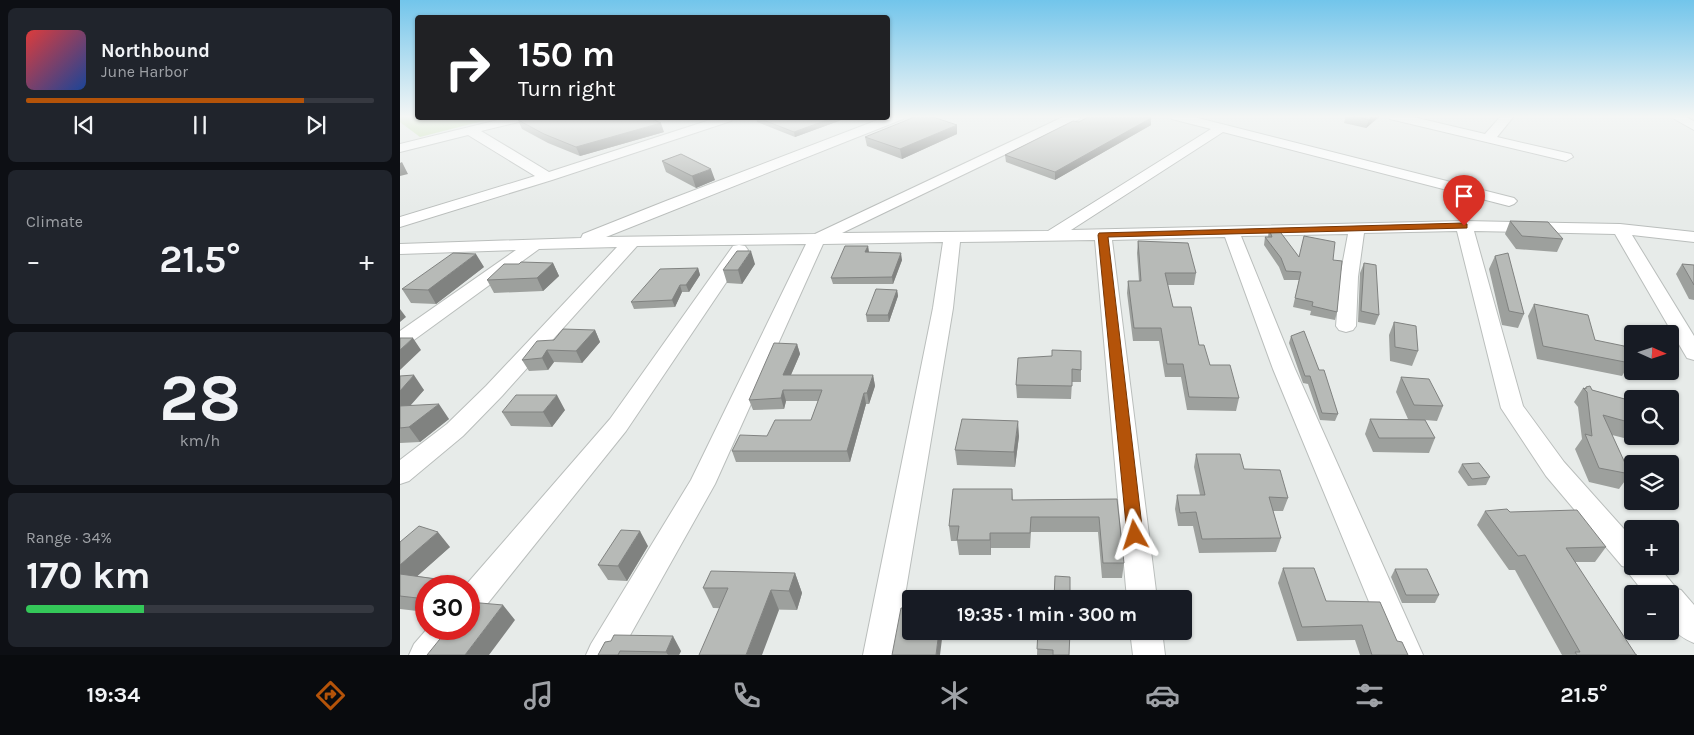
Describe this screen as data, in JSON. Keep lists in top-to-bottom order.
{
  "north": "right",
  "page": {
    "turn": ["150 m", "Turn right"],
    "song": ["Northbound", "June Harbor"],
    "tile": [
      "Climate",
      ["28", "km/h"],
      ["Range · 34%", "170 km"]
    ],
    "heat": ["−", "21.5°", "+"],
    "map_buttons": ["+", "−"],
    "limit": "30",
    "trip": "19:35 · 1 min · 300 m",
    "tabs": ["19:34", "21.5°"]
  }
}
